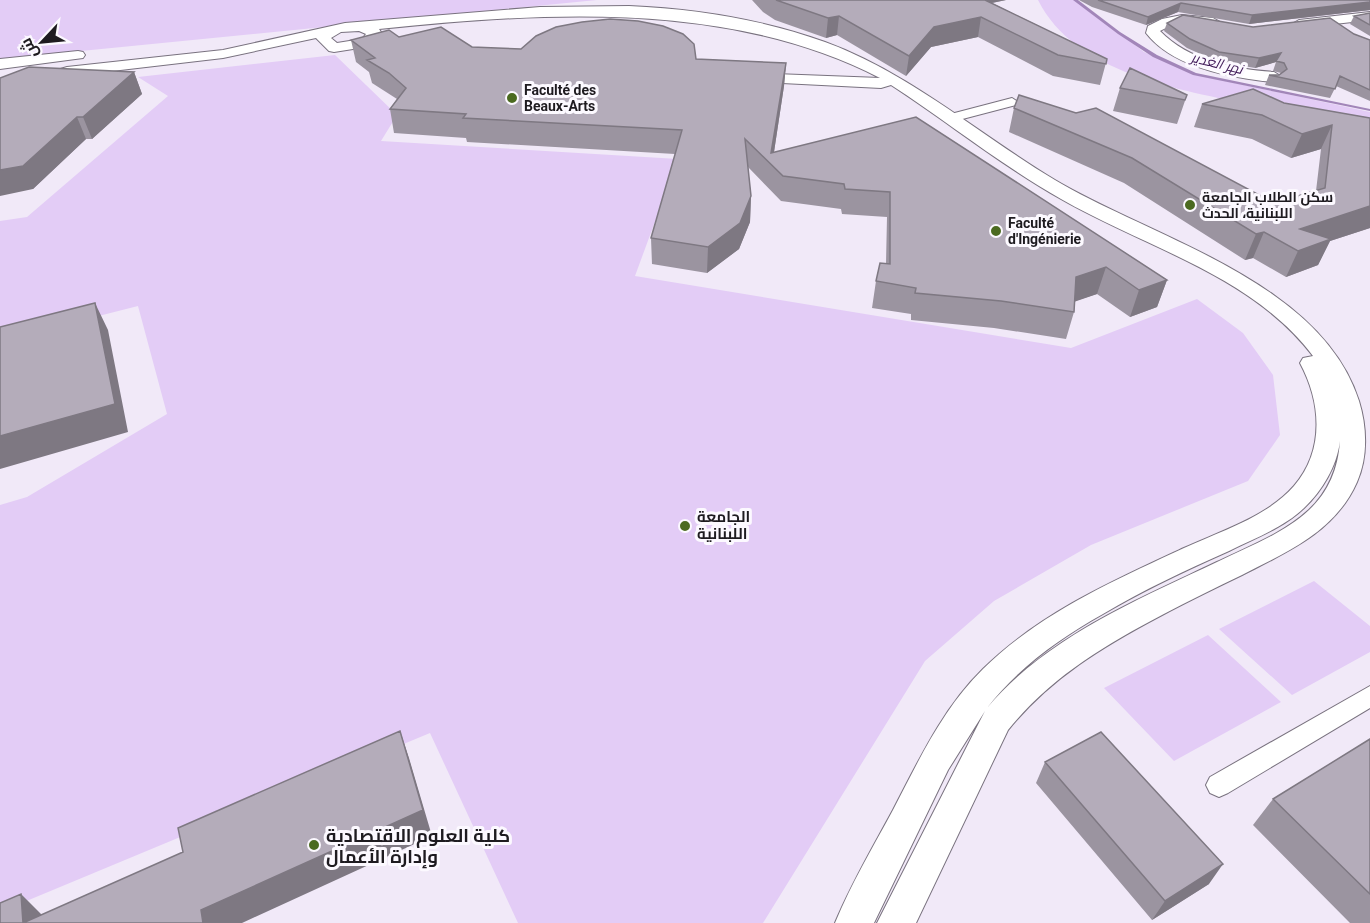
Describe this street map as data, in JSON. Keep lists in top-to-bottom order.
{
  "water": ["نهر الغدير"],
  "places": [
    "Faculté des Beaux-Arts",
    "سكن الطلاب الجامعة اللبنانية، الحدث",
    "Faculté d'Ingénierie",
    "الجامعة اللبنانية",
    "كلية العلوم الاقتصادية وإدارة الأعمال"
  ],
  "north": "bottom left"
}
